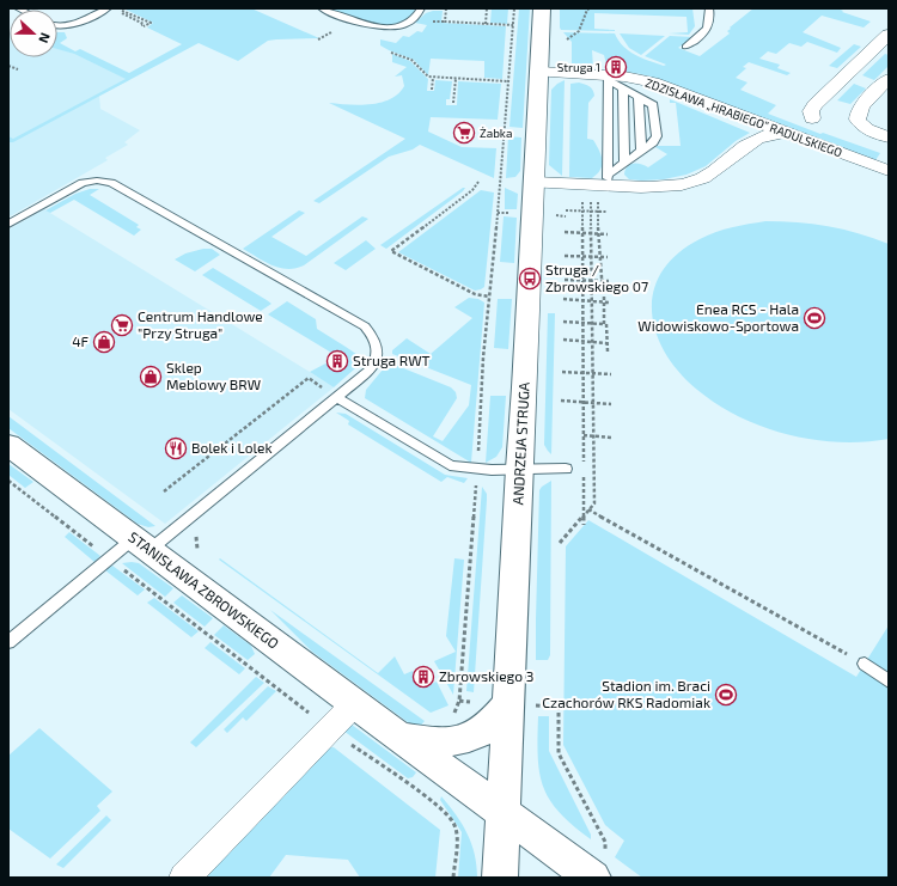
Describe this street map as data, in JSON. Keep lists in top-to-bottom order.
{
  "streets": {
    "street": ["ZDZISŁAWA „HRABIEGO” RADULSKIEGO", "ANDRZEJA STRUGA", "STANISŁAWA ZBROWSKIEGO"]
  },
  "crossings": [
    ["ZDZISŁAWA „HRABIEGO” RADULSKIEGO", "ANDRZEJA STRUGA"],
    ["ANDRZEJA STRUGA", "STANISŁAWA ZBROWSKIEGO"]
  ],
  "places": {
    "building": ["Struga 1", "Struga RWT", "Zbrowskiego 3"],
    "supermarket": ["Żabka", "Centrum Handlowe \"Przy Struga\""],
    "bus stop": ["Struga / Zbrowskiego 07"],
    "sports": ["Enea RCS - Hala Widowiskowo-Sportowa", "Stadion im. Braci Czachorów RKS Radomiak"],
    "shop": ["4F", "Sklep Meblowy BRW"],
    "restaurant": ["Bolek i Lolek"]
  },
  "north": "right"
}
